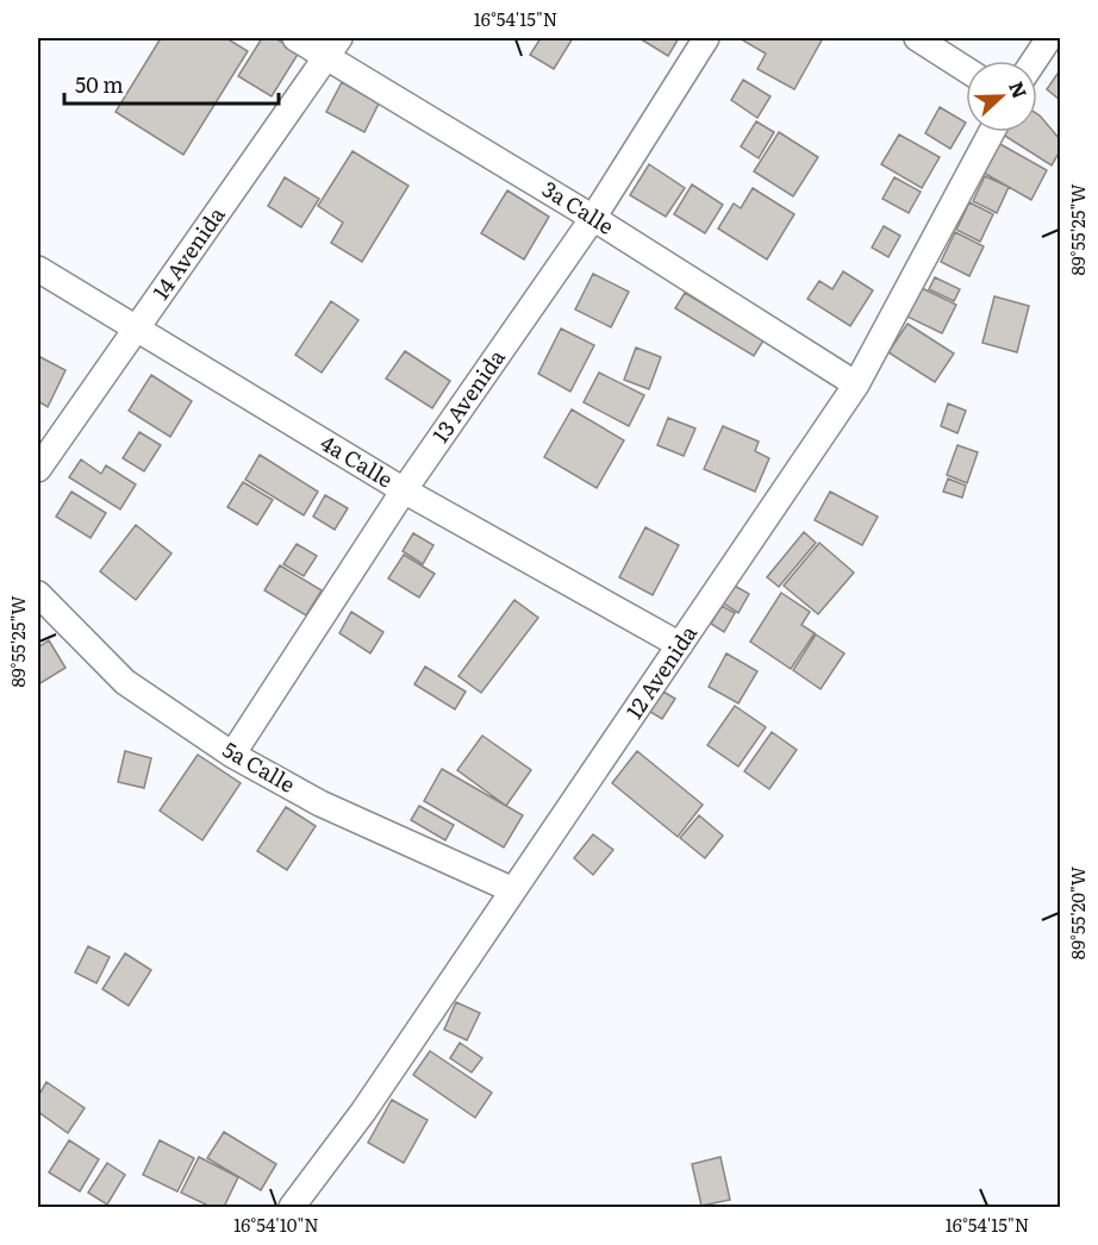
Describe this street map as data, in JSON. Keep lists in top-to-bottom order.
{
  "streets": {
    "street": [
      "3a Calle",
      "14 Avenida",
      "13 Avenida",
      "4a Calle",
      "12 Avenida",
      "5a Calle"
    ]
  },
  "crossings": [
    ["3a Calle", "14 Avenida"],
    ["3a Calle", "13 Avenida"],
    ["3a Calle", "12 Avenida"],
    ["14 Avenida", "4a Calle"],
    ["13 Avenida", "4a Calle"],
    ["13 Avenida", "5a Calle"],
    ["4a Calle", "12 Avenida"],
    ["12 Avenida", "5a Calle"]
  ],
  "scale_bar": "50 m",
  "north": "right",
  "coordinates": [
    "16°54'15\"N",
    "89°55'25\"W",
    "89°55'20\"W",
    "16°54'10\"N"
  ]
}
